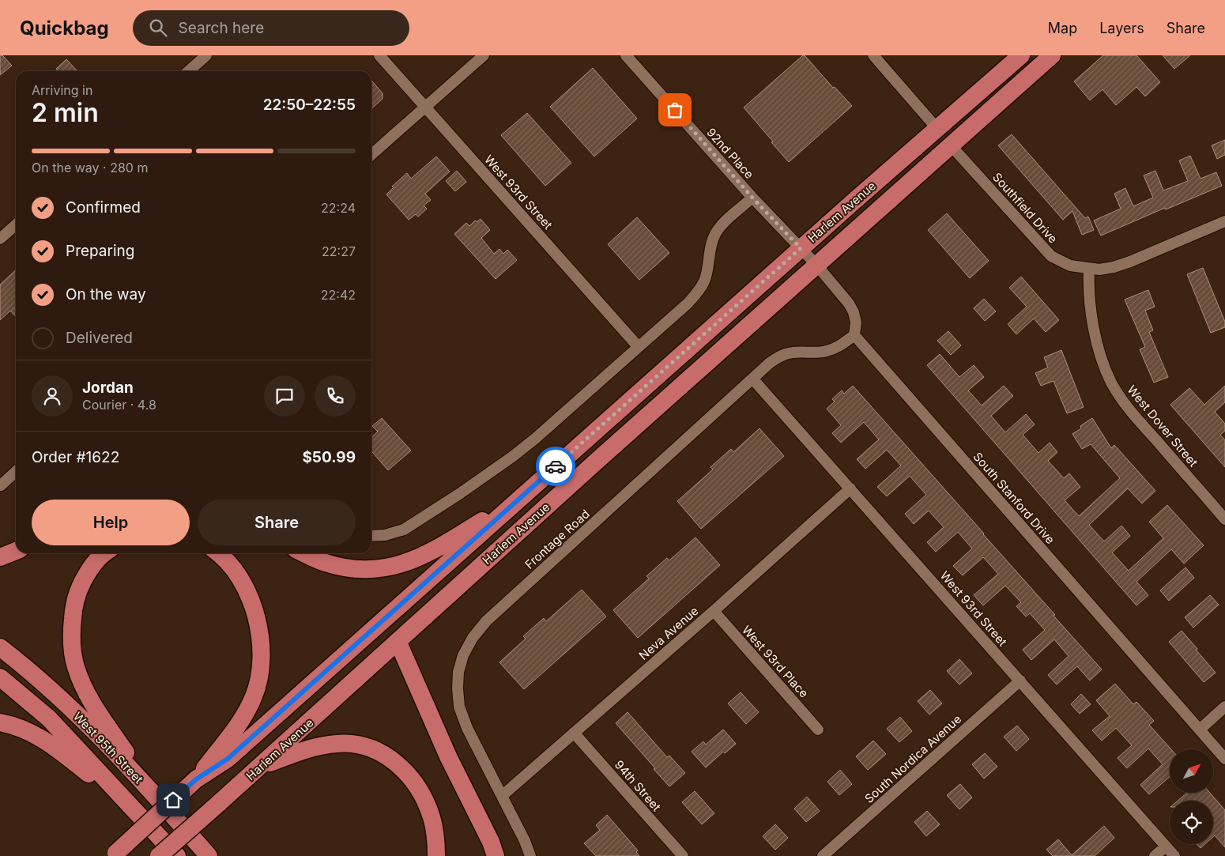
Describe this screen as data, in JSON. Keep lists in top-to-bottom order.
{
  "streets": {
    "main road": ["Harlem Avenue", "West 95th Street"],
    "street": [
      "92nd Place",
      "West 93rd Street",
      "Southfield Drive",
      "West Dover Street",
      "South Stanford Drive",
      "Frontage Road",
      "Neva Avenue",
      "West 93rd Place",
      "South Nordica Avenue",
      "94th Street"
    ]
  },
  "crossings": [
    ["92nd Place", "Harlem Avenue"],
    ["West 93rd Street", "Frontage Road"],
    ["West 93rd Street", "Neva Avenue"],
    ["West 93rd Street", "South Nordica Avenue"],
    ["Southfield Drive", "Harlem Avenue"],
    ["Southfield Drive", "West Dover Street"],
    ["South Stanford Drive", "Frontage Road"],
    ["Frontage Road", "Neva Avenue"],
    ["Neva Avenue", "West 93rd Place"],
    ["Neva Avenue", "94th Street"]
  ],
  "north": "top right",
  "page": {
    "header": "Quickbag",
    "search": "Search here",
    "nav": ["Map", "Layers", "Share"],
    "heading": ["2 min", "Arriving in", "22:50–22:55"],
    "panel": [
      "Jordan",
      "Courier · 4.8",
      "Order #1622",
      "$50.99"
    ],
    "bar": "On the way · 280 m",
    "list": [
      ["Confirmed", "22:24"],
      ["Preparing", "22:27"],
      ["On the way", "22:42"],
      "Delivered"
    ],
    "buttons": ["Help", "Share"]
  }
}
